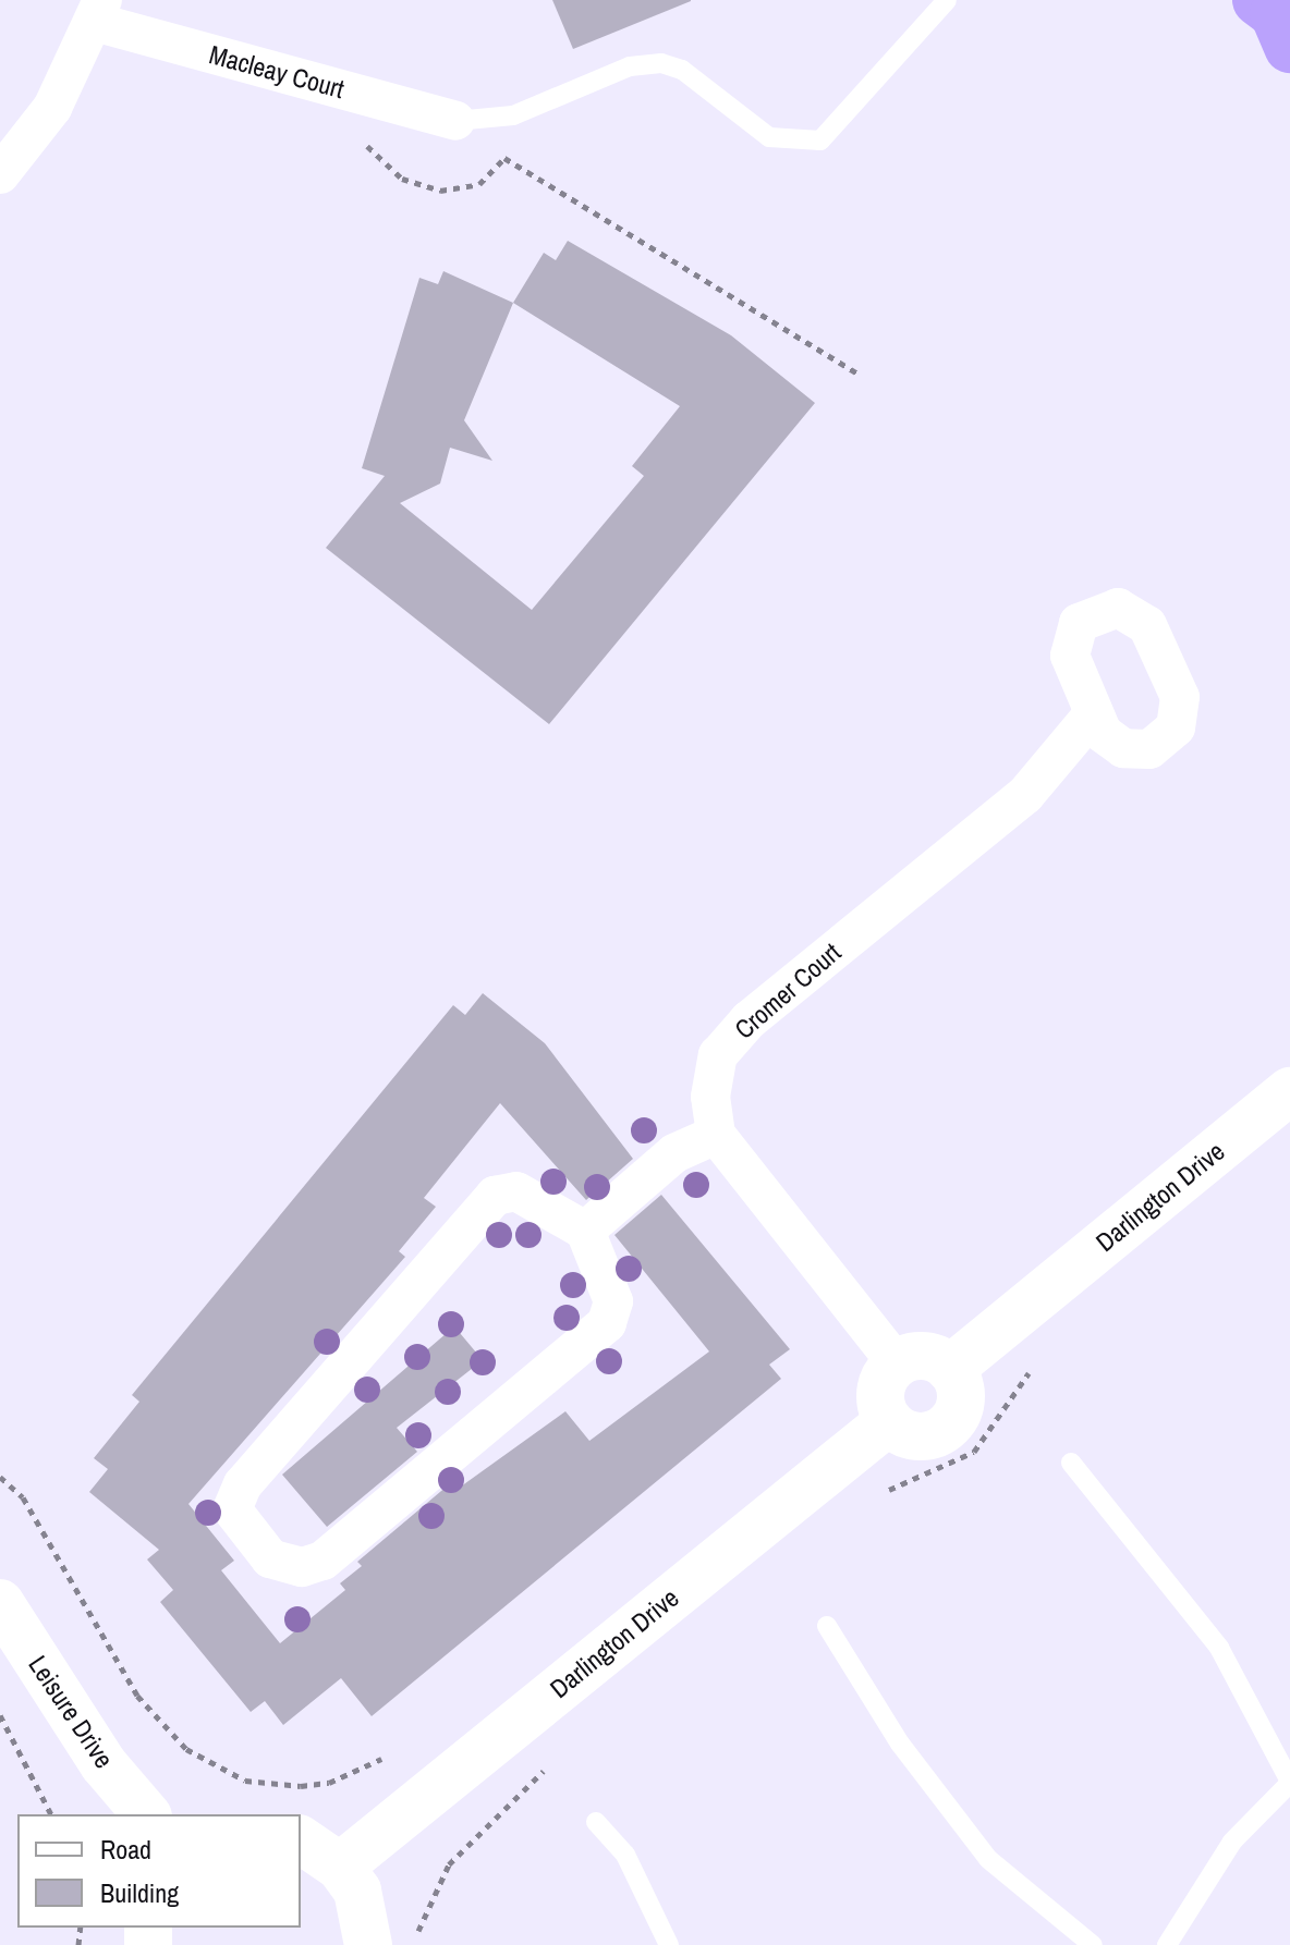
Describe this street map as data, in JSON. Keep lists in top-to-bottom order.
{
  "streets": {
    "street": [
      "Macleay Court",
      "Cromer Court",
      "Darlington Drive",
      "Leisure Drive"
    ]
  },
  "legend": ["Road", "Building"]
}
